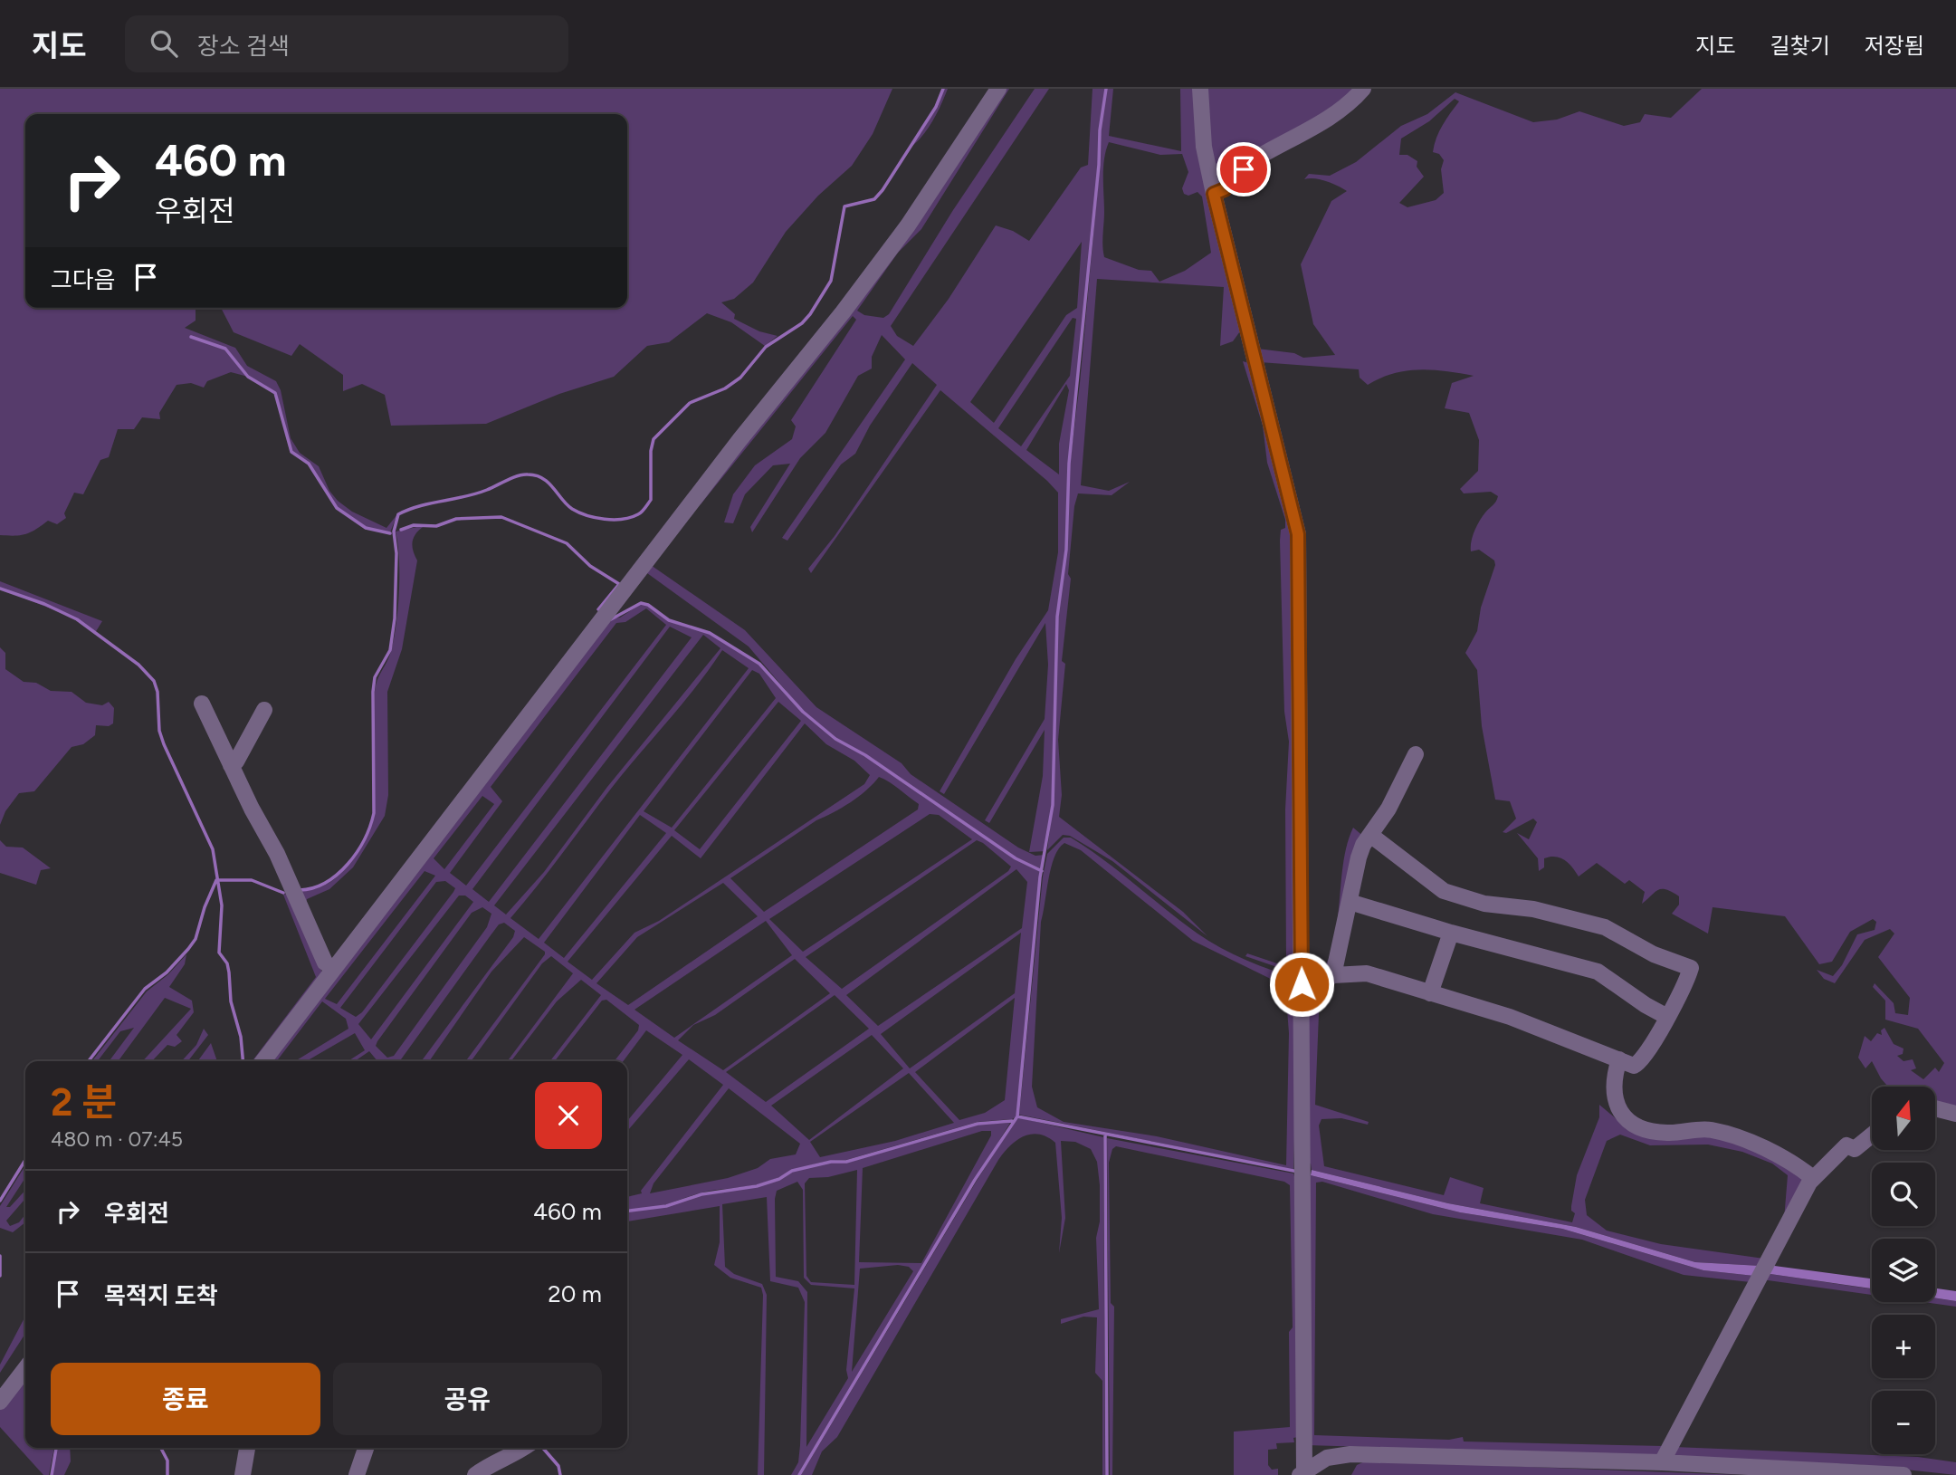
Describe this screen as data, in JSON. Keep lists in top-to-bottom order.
{
  "north": "top",
  "page": {
    "header": "지도",
    "search": "장소 검색",
    "nav": ["지도", "길찾기", "저장됨"],
    "turn": ["460 m", "우회전"],
    "then": "그다음",
    "heading": ["2 분", "480 m · 07:45"],
    "map_buttons": ["+", "−"],
    "list": [
      {
        "name": "우회전",
        "value": "460 m"
      },
      {
        "name": "목적지 도착",
        "value": "20 m"
      }
    ],
    "buttons": ["종료", "공유"]
  }
}
